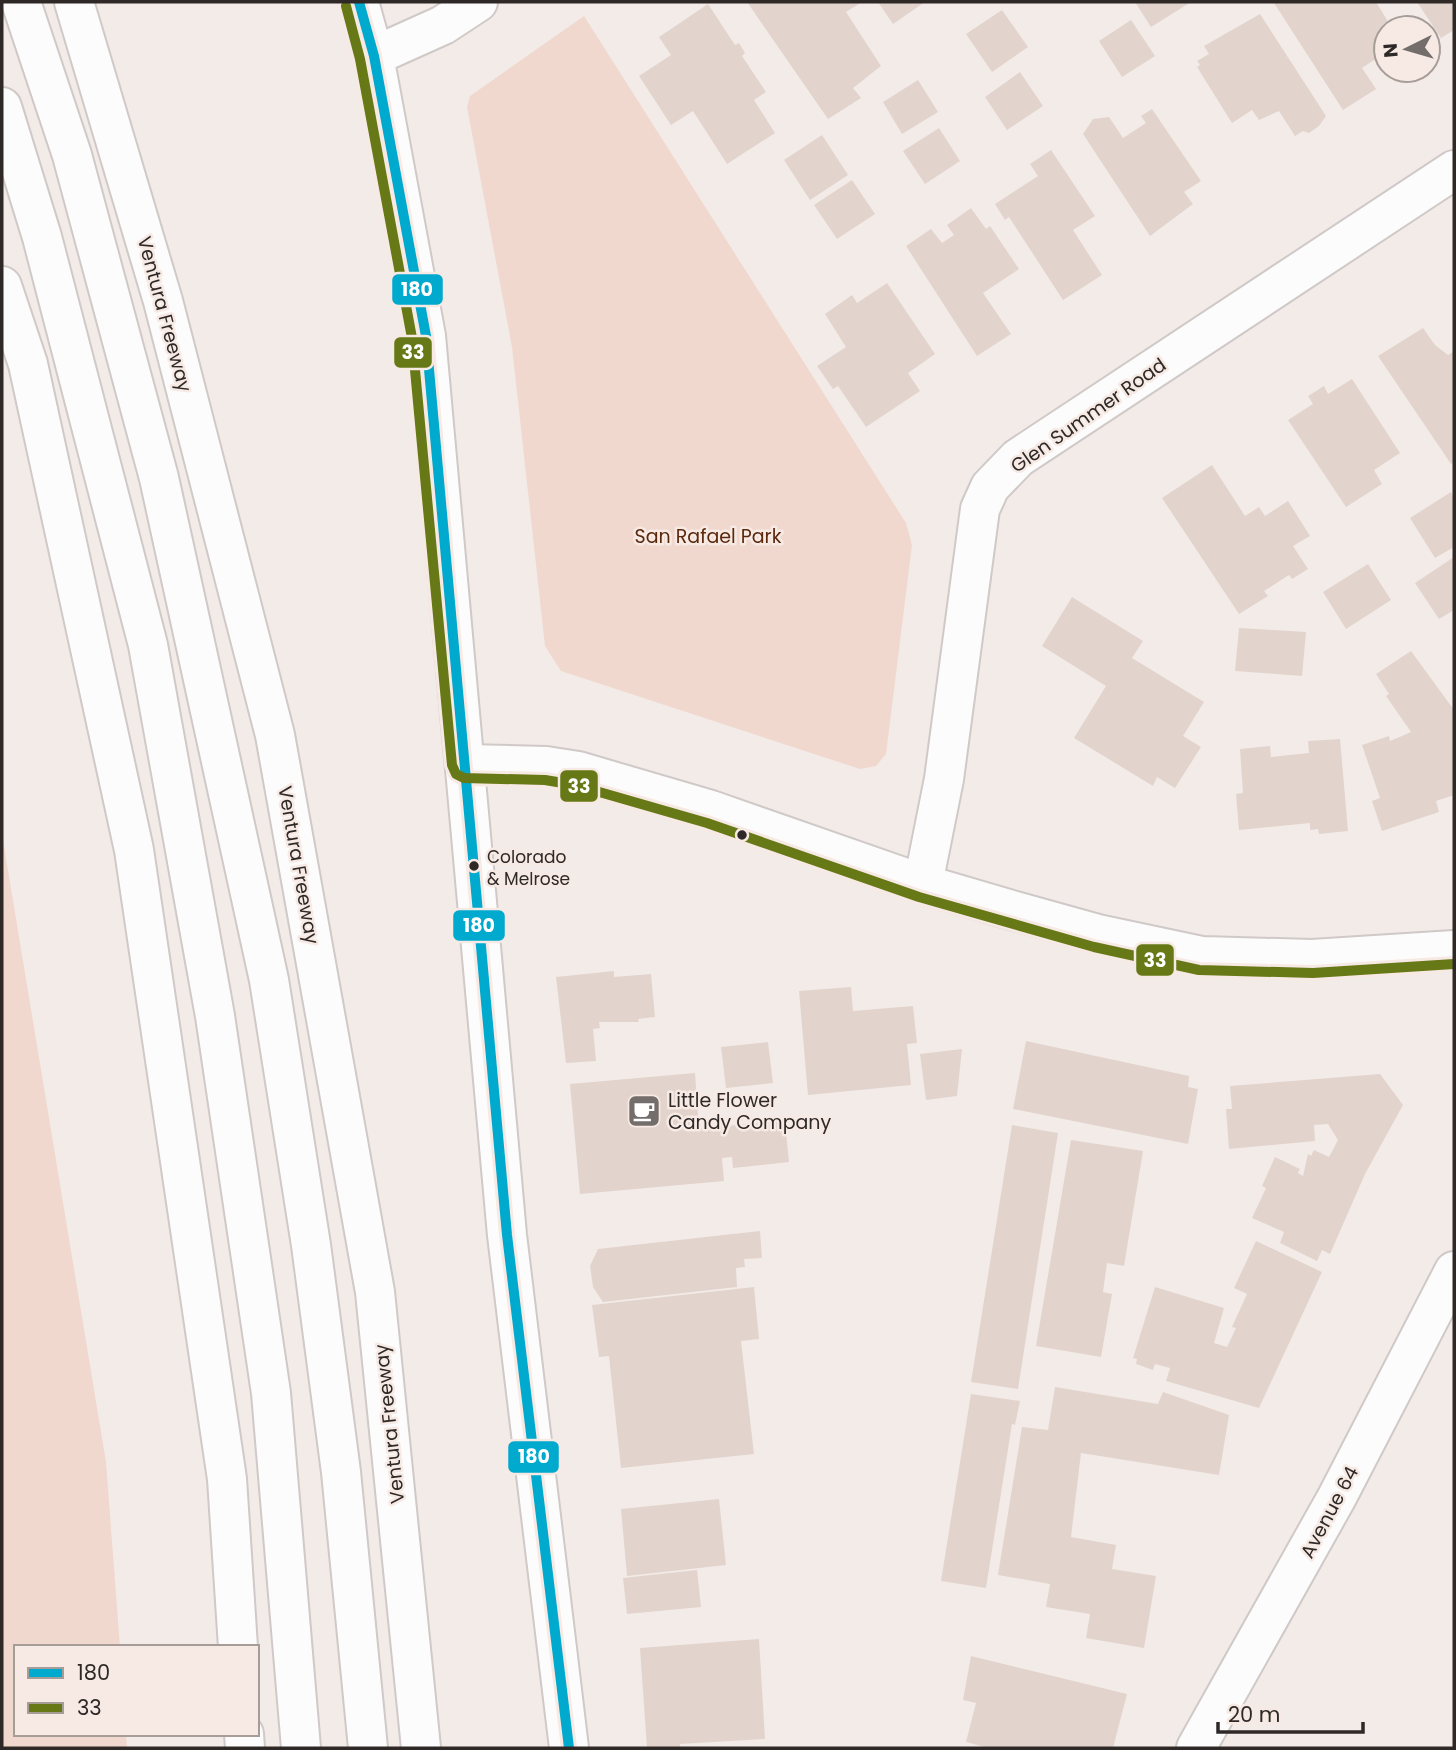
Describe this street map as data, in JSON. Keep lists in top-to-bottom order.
{
  "streets": {
    "main road": ["Ventura Freeway", "Glen Summer Road", "Avenue 64"]
  },
  "parks": ["San Rafael Park"],
  "places": {
    "other": ["Colorado & Melrose"],
    "cafe": ["Little Flower Candy Company"]
  },
  "lines": ["transit line 180", "transit line 33"],
  "legend": ["180", "33"],
  "scale_bar": "20 m",
  "north": "left"
}
